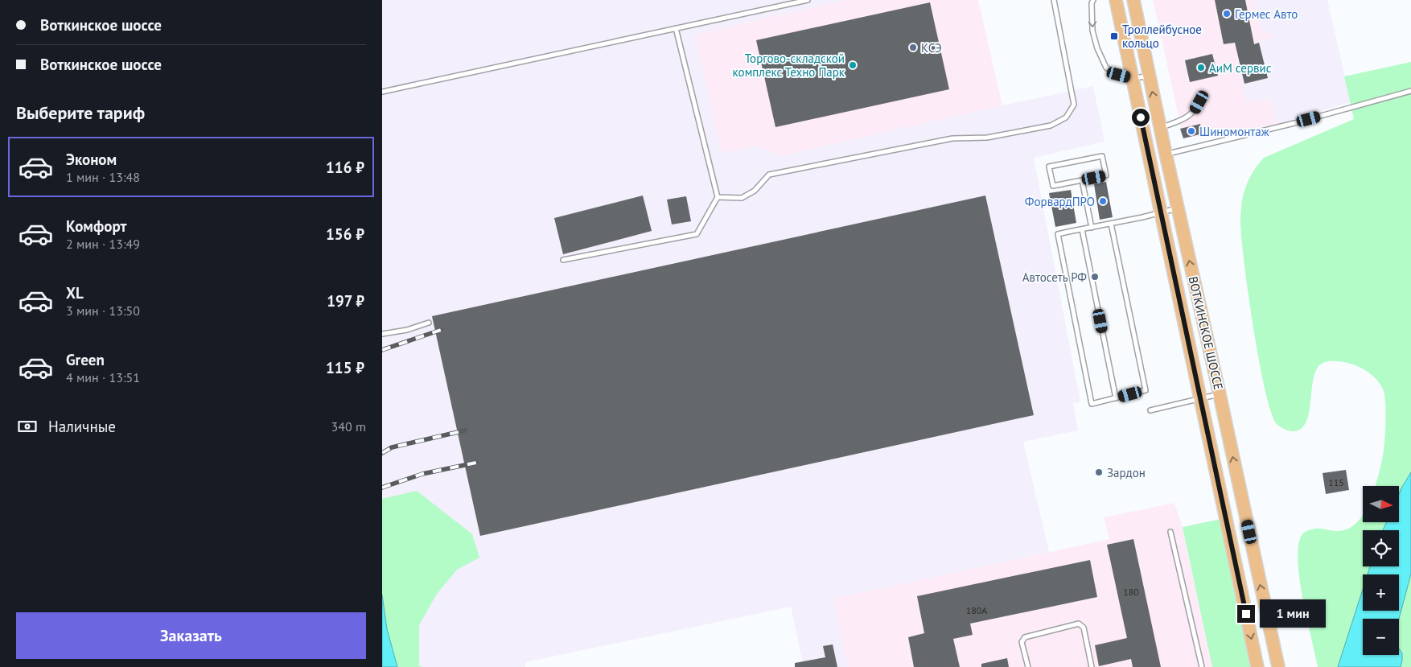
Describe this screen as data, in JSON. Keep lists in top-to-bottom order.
{
  "streets": {
    "main road": ["ВОТКИНСКОЕ ШОССЕ"]
  },
  "places": {
    "other": [
      "Гермес Авто",
      "КСЭ",
      "Торгово-складской комплекс Техно Парк",
      "АиМ сервис",
      "Шиномонтаж",
      "ФорвардПРО",
      "Автосеть РФ",
      "Зардон"
    ],
    "transit": ["Троллейбусное кольцо"]
  },
  "house_numbers": ["115", "180", "180А"],
  "north": "right",
  "page": {
    "banner": ["Воткинское шоссе", "Воткинское шоссе"],
    "heading": "Выберите тариф",
    "list": [
      {
        "name": "Эконом",
        "note": "1 мин · 13:48",
        "value": "116 ₽"
      },
      {
        "name": "Комфорт",
        "note": "2 мин · 13:49",
        "value": "156 ₽"
      },
      {
        "name": "XL",
        "note": "3 мин · 13:50",
        "value": "197 ₽"
      },
      {
        "name": "Green",
        "note": "4 мин · 13:51",
        "value": "115 ₽"
      }
    ],
    "pay": ["Наличные", "340 m"],
    "map_buttons": ["+", "−"],
    "bubble": "1 мин",
    "buttons": "Заказать"
  }
}
